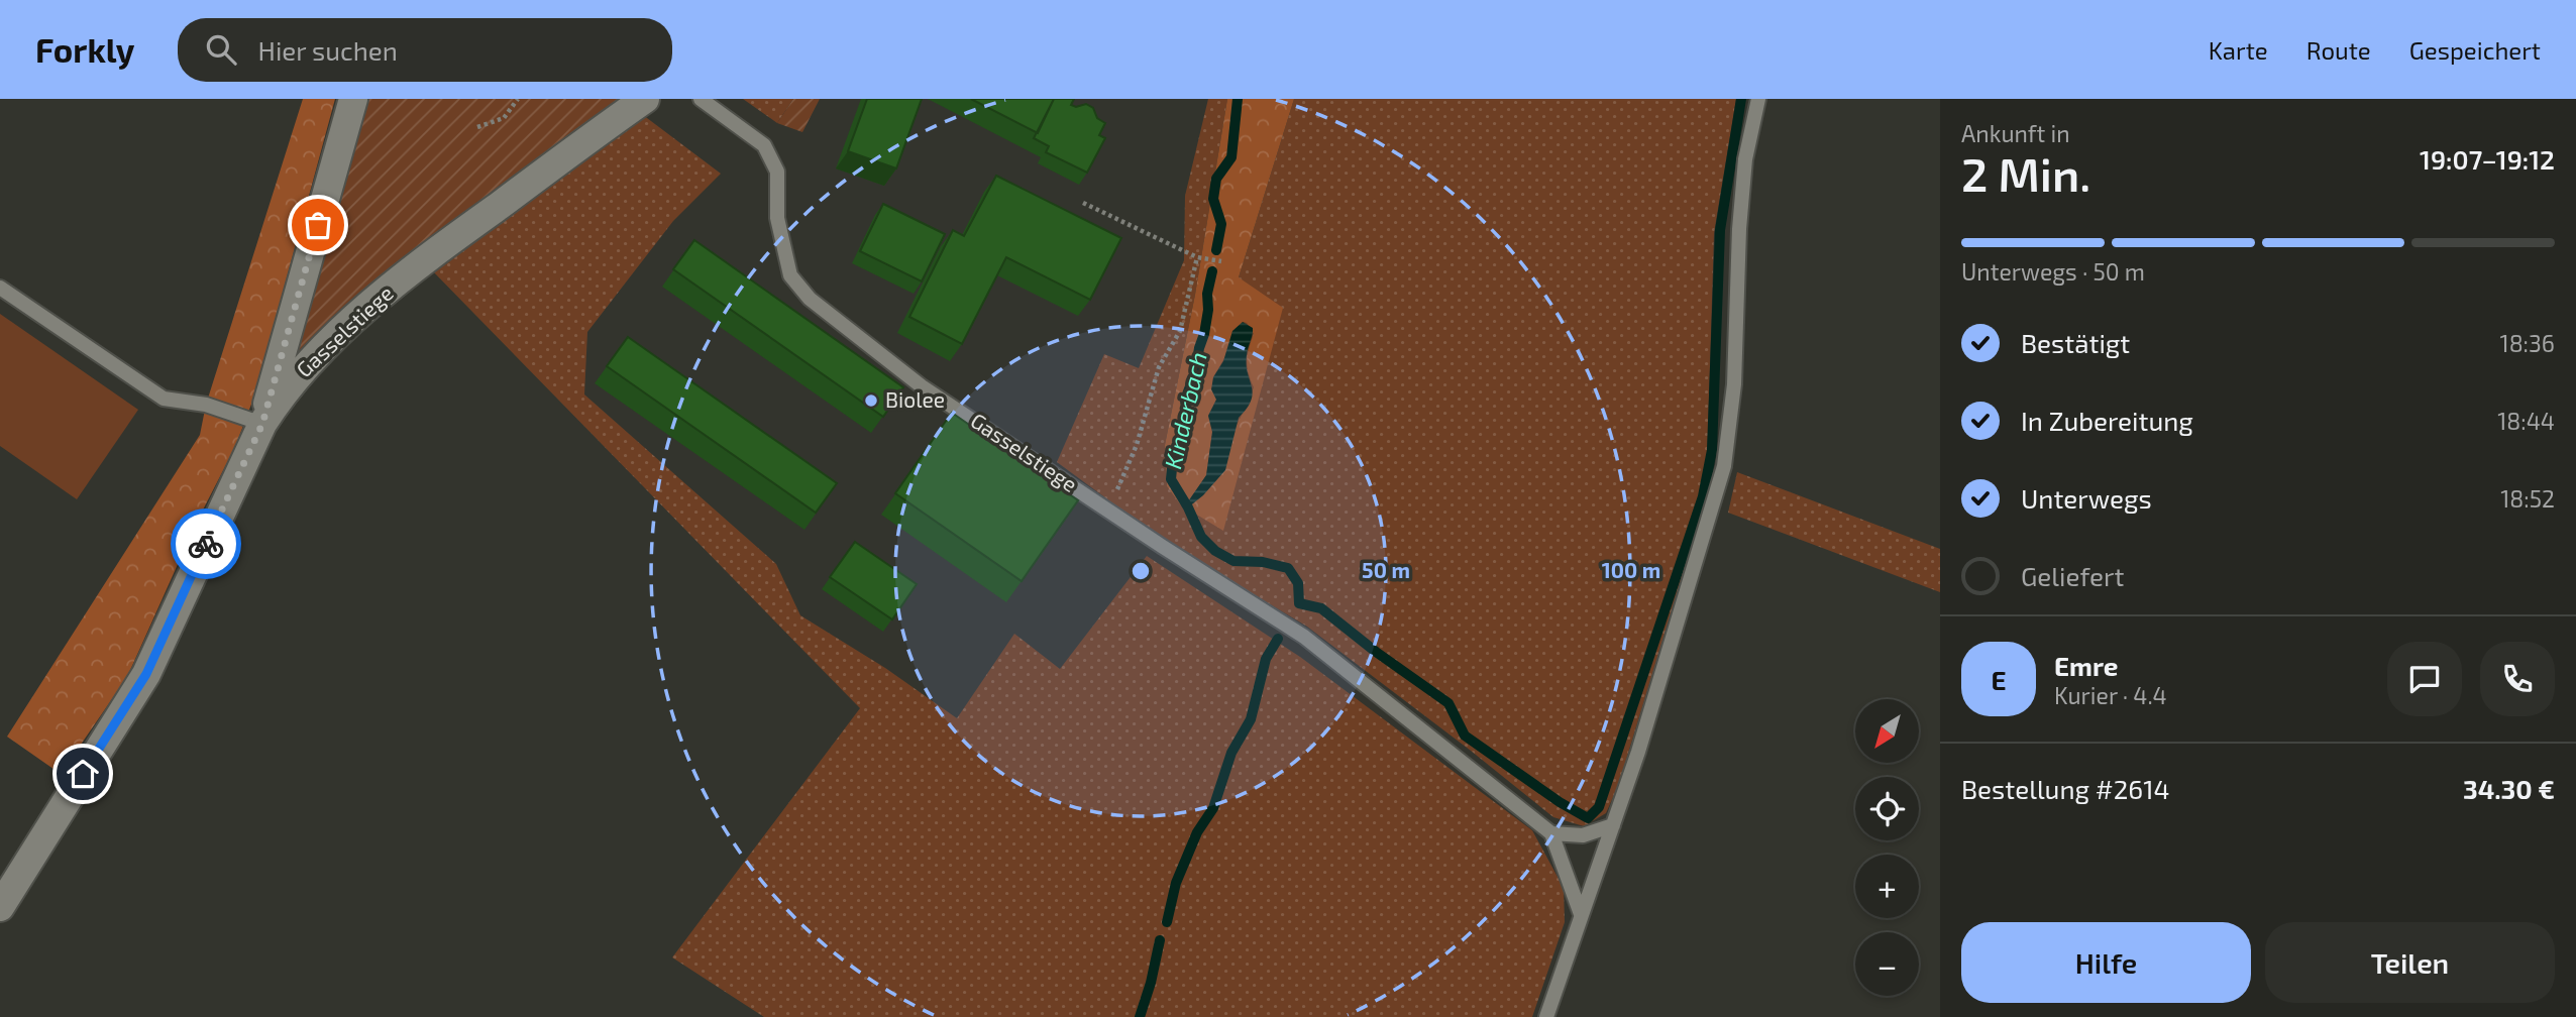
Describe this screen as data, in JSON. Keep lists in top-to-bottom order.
{
  "streets": {
    "street": ["Gasselstiege"]
  },
  "water": ["Kinderbach"],
  "places": ["Biolee"],
  "north": "bottom left",
  "page": {
    "header": "Forkly",
    "search": "Hier suchen",
    "nav": ["Karte", "Route", "Gespeichert"],
    "heading": ["2 Min.", "Ankunft in", "19:07–19:12"],
    "panel": [
      "Emre",
      "Kurier · 4.4",
      "Bestellung #2614",
      "34.30 €"
    ],
    "bar": "Unterwegs · 50 m",
    "list": [
      ["Bestätigt", "18:36"],
      ["In Zubereitung", "18:44"],
      ["Unterwegs", "18:52"],
      "Geliefert"
    ],
    "round": "E",
    "map_buttons": ["+", "−"],
    "buttons": ["Hilfe", "Teilen"]
  },
  "rings": ["50 m", "100 m"]
}
